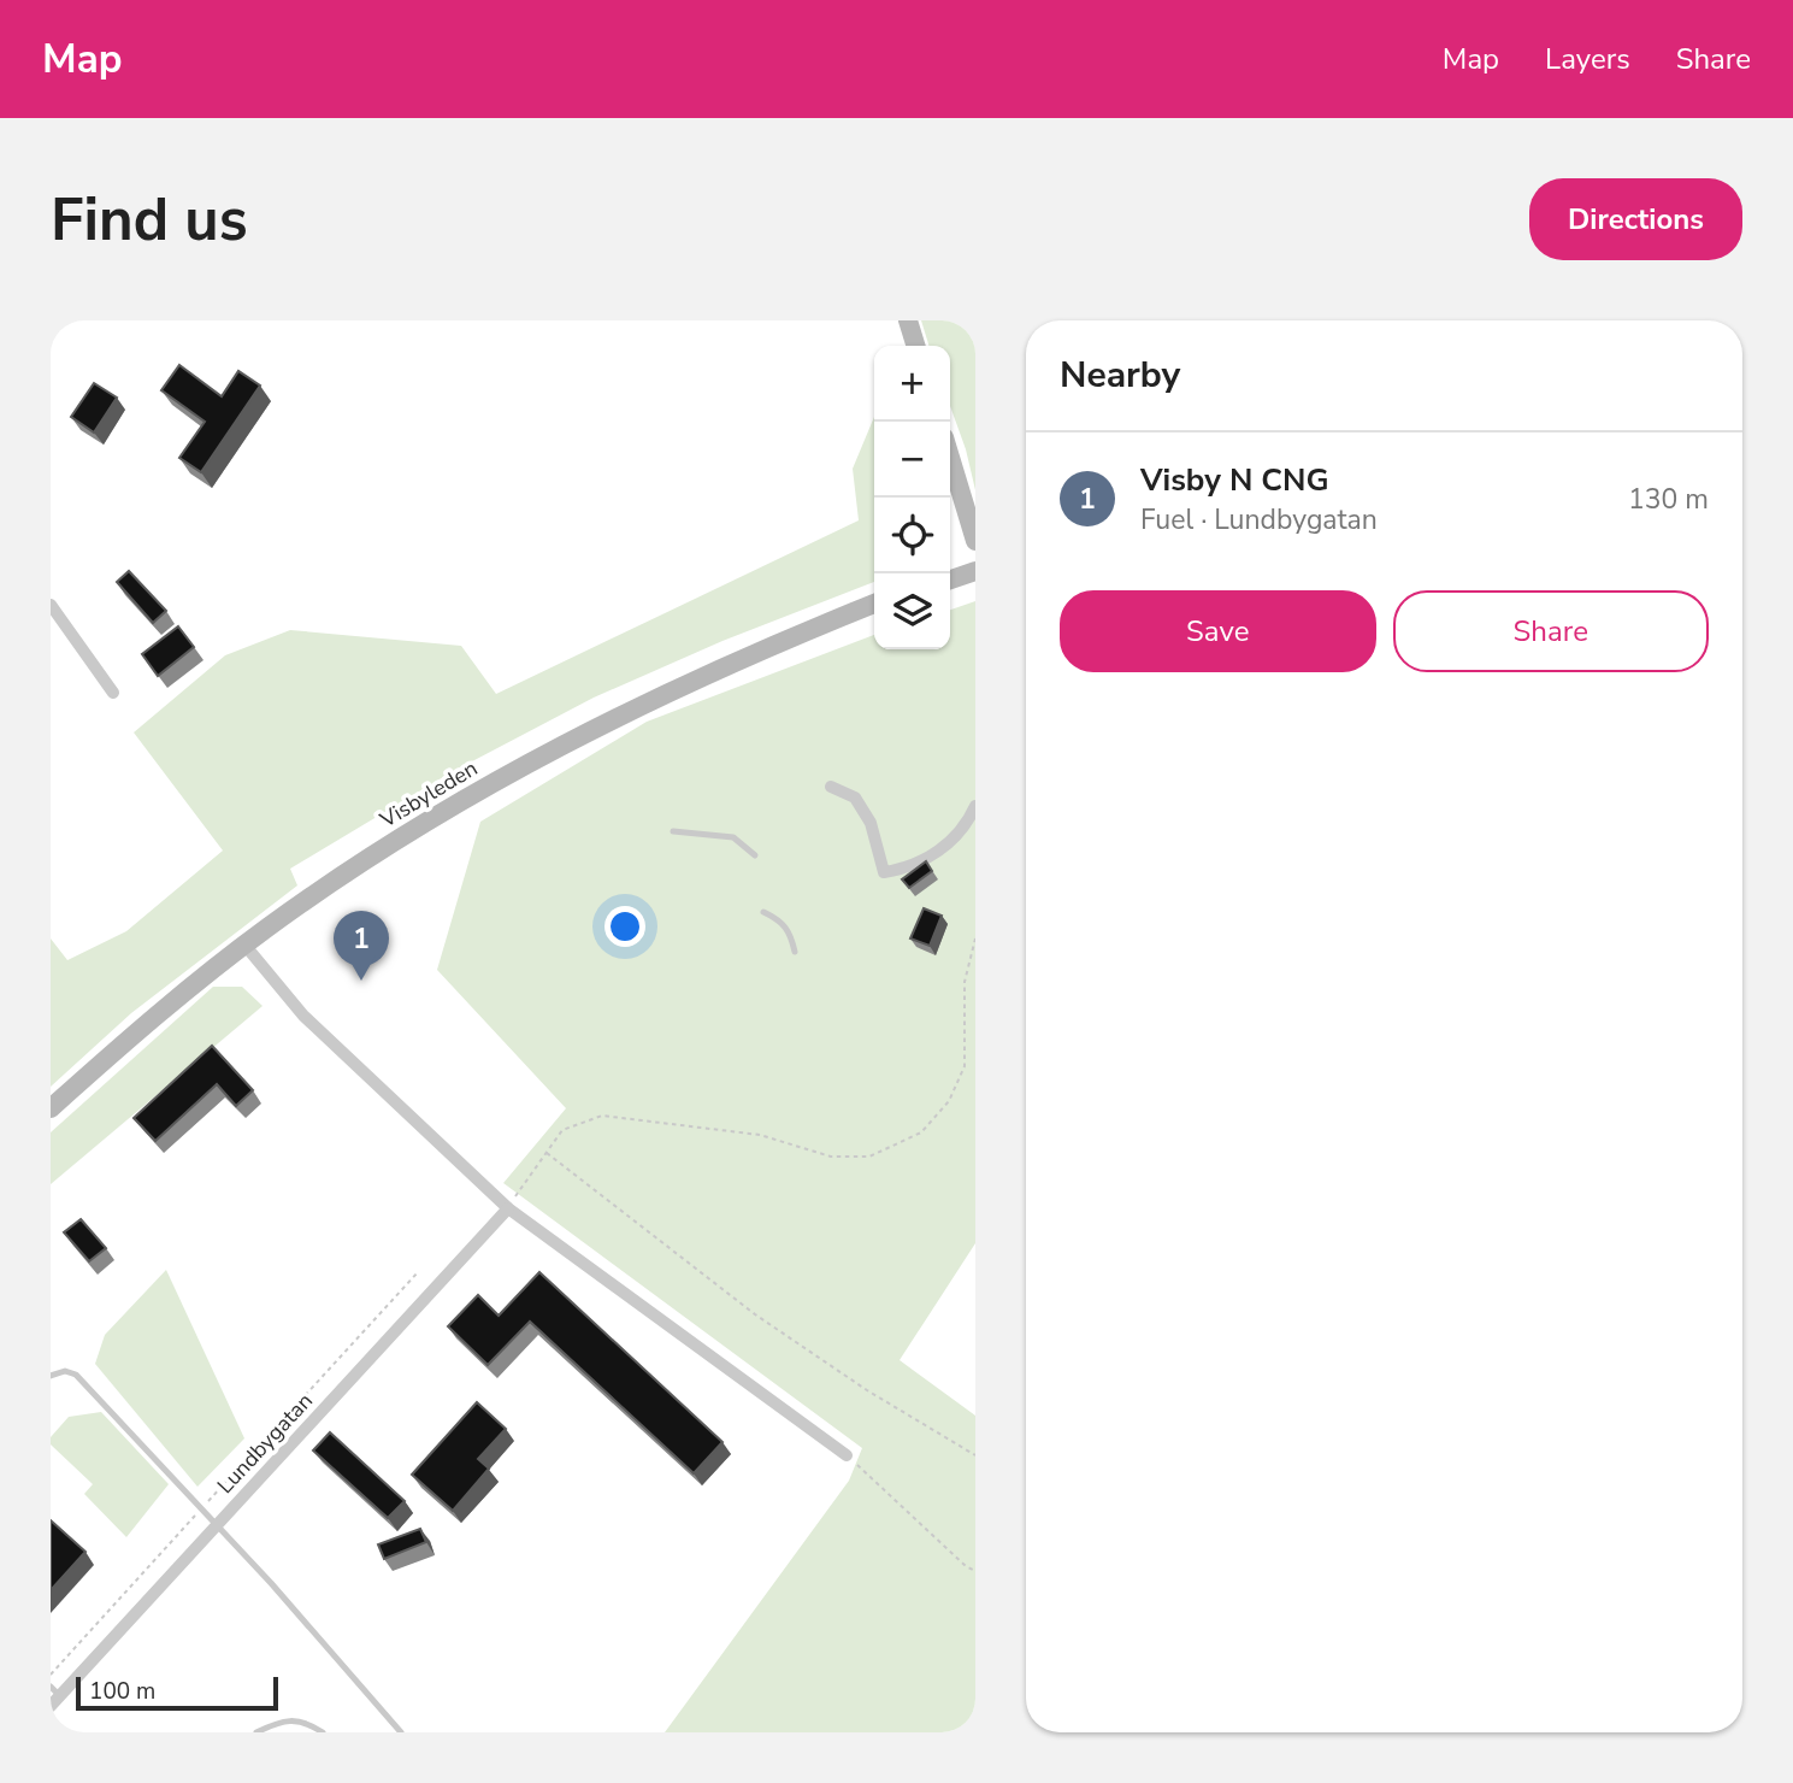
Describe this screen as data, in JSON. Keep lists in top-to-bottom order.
{
  "streets": {
    "main road": ["Visbyleden"],
    "street": ["Lundbygatan"]
  },
  "scale_bar": "100 m",
  "page": {
    "header": "Map",
    "nav": ["Map", "Layers", "Share"],
    "buttons": [
      "Directions",
      ["Save", "Share"]
    ],
    "title": "Find us",
    "heading": "Nearby",
    "map_buttons": ["+", "−"],
    "list": [
      {
        "mark": "1",
        "name": "Visby N CNG",
        "note": "Fuel · Lundbygatan",
        "value": "130 m"
      }
    ],
    "pins": "1",
    "scale": "100 m"
  }
}
